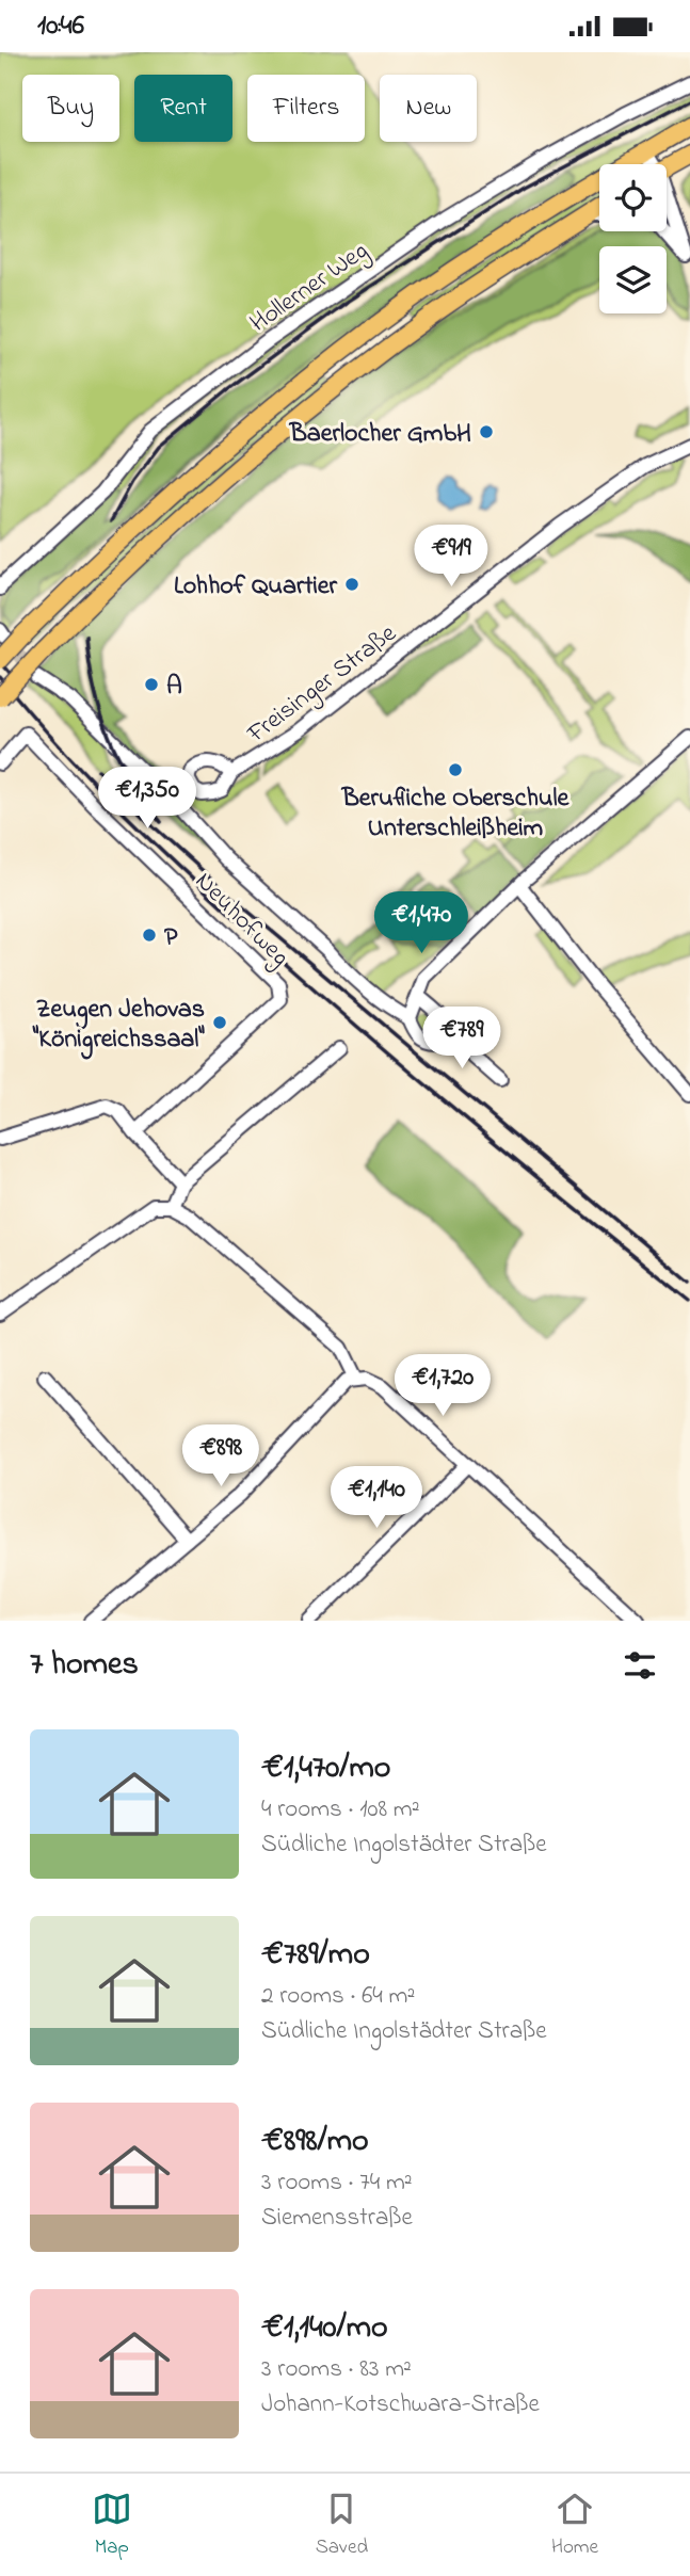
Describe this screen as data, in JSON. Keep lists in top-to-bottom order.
{
  "streets": {
    "street": ["Hollerner Weg", "Freisinger Straße", "Neuhofweg"]
  },
  "places": [
    "Baerlocher GmbH",
    "Lohhof Quartier",
    "A",
    "Berufliche Oberschule Unterschleißheim",
    "P",
    "Zeugen Jehovas \"Königreichssaal\""
  ],
  "page": {
    "status": "10:46",
    "chip": [
      "Buy",
      "Rent",
      "Filters",
      "New"
    ],
    "price": [
      "€919",
      "€1,350",
      "€1,470",
      "€789",
      "€1,720",
      "€898",
      "€1,140"
    ],
    "heading": "7 homes",
    "list": [
      {
        "name": "€1,470/mo",
        "note": "4 rooms · 108 m² · Südliche Ingolstädter Straße"
      },
      {
        "name": "€789/mo",
        "note": "2 rooms · 64 m² · Südliche Ingolstädter Straße"
      },
      {
        "name": "€898/mo",
        "note": "3 rooms · 74 m² · Siemensstraße"
      },
      {
        "name": "€1,140/mo",
        "note": "3 rooms · 83 m² · Johann-Kotschwara-Straße"
      }
    ],
    "tabs": ["Map", "Saved", "Home"]
  }
}
